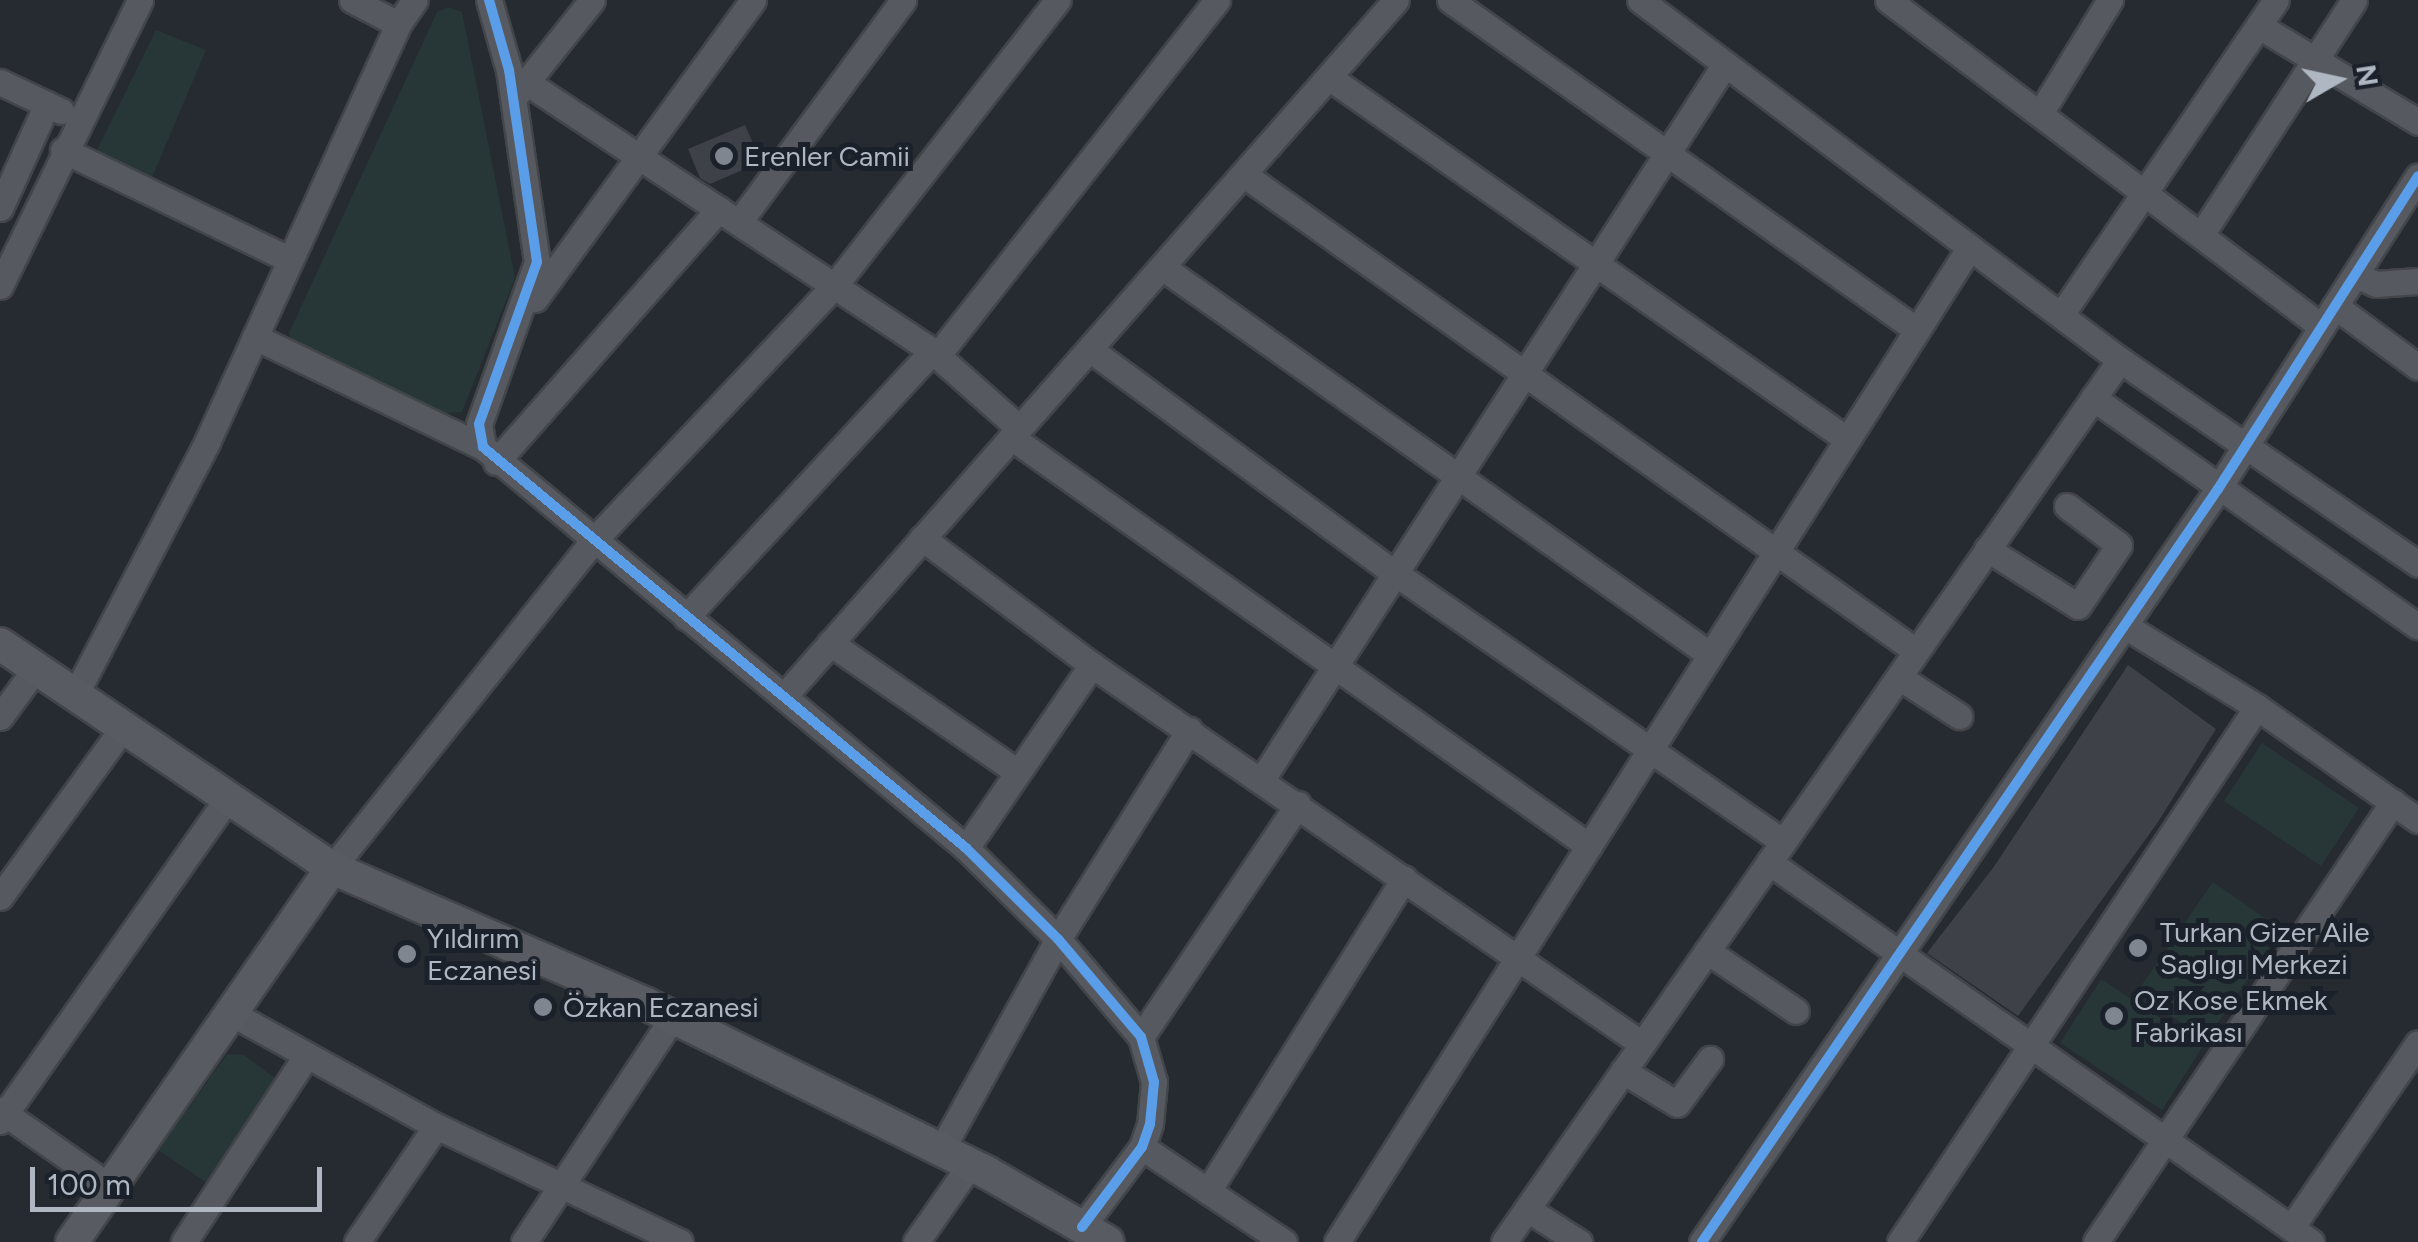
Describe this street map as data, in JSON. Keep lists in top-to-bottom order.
{
  "places": [
    "Erenler Camii",
    "Turkan Gizer Aile Saglıgı Merkezi",
    "Yıldırım Eczanesi",
    "Özkan Eczanesi",
    "Oz Kose Ekmek Fabrikası"
  ],
  "scale_bar": "100 m",
  "north": "right"
}
